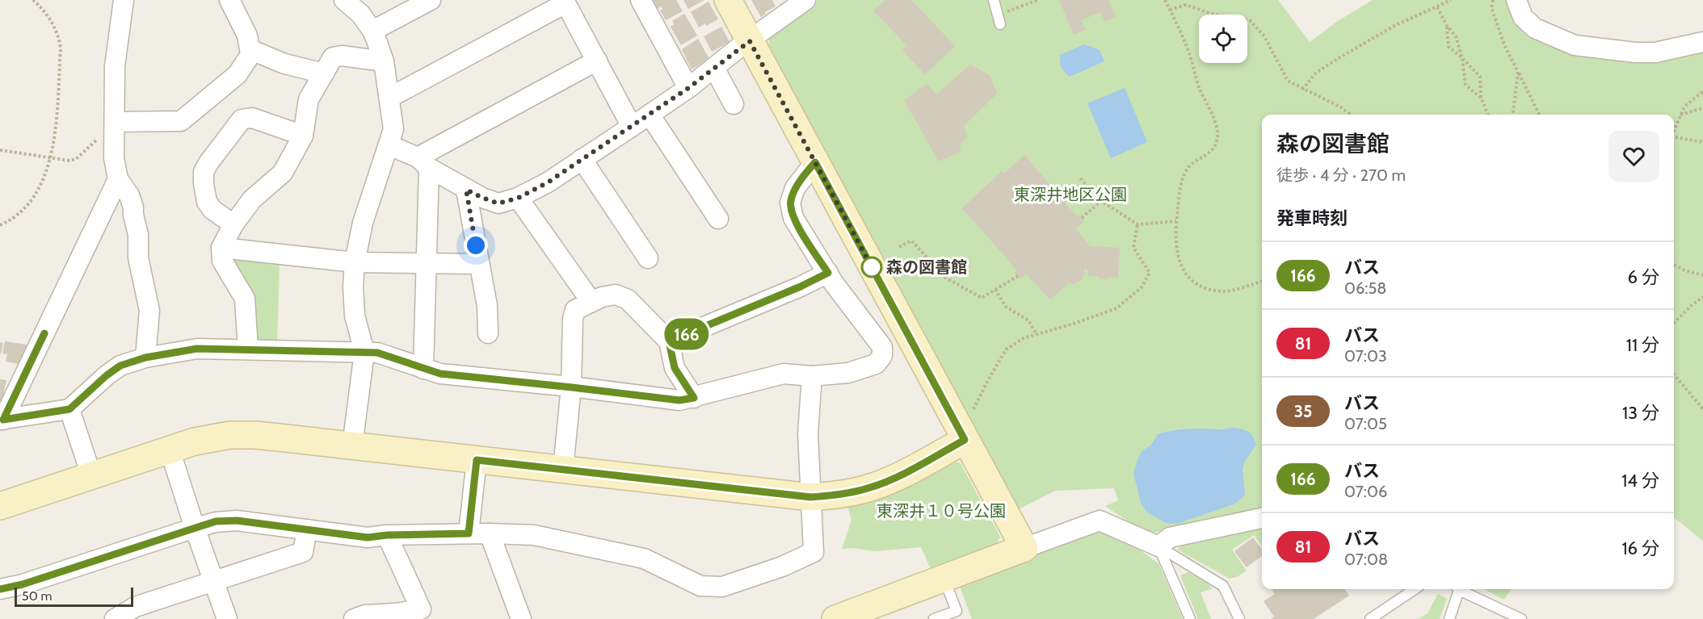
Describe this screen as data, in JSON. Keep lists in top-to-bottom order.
{
  "parks": ["東深井地区公園", "東深井１０号公園"],
  "places": ["森の図書館"],
  "lines": ["bus line 166"],
  "scale_bar": "50 m",
  "page": {
    "on_map": "166",
    "heading": [
      ["森の図書館", "徒歩 · 4 分 · 270 m"],
      "発車時刻"
    ],
    "list": [
      {
        "mark": "166",
        "name": "バス",
        "note": "06:58",
        "value": "6 分"
      },
      {
        "mark": "81",
        "name": "バス",
        "note": "07:03",
        "value": "11 分"
      },
      {
        "mark": "35",
        "name": "バス",
        "note": "07:05",
        "value": "13 分"
      },
      {
        "mark": "166",
        "name": "バス",
        "note": "07:06",
        "value": "14 分"
      },
      {
        "mark": "81",
        "name": "バス",
        "note": "07:08",
        "value": "16 分"
      }
    ],
    "scale": "50 m"
  }
}
